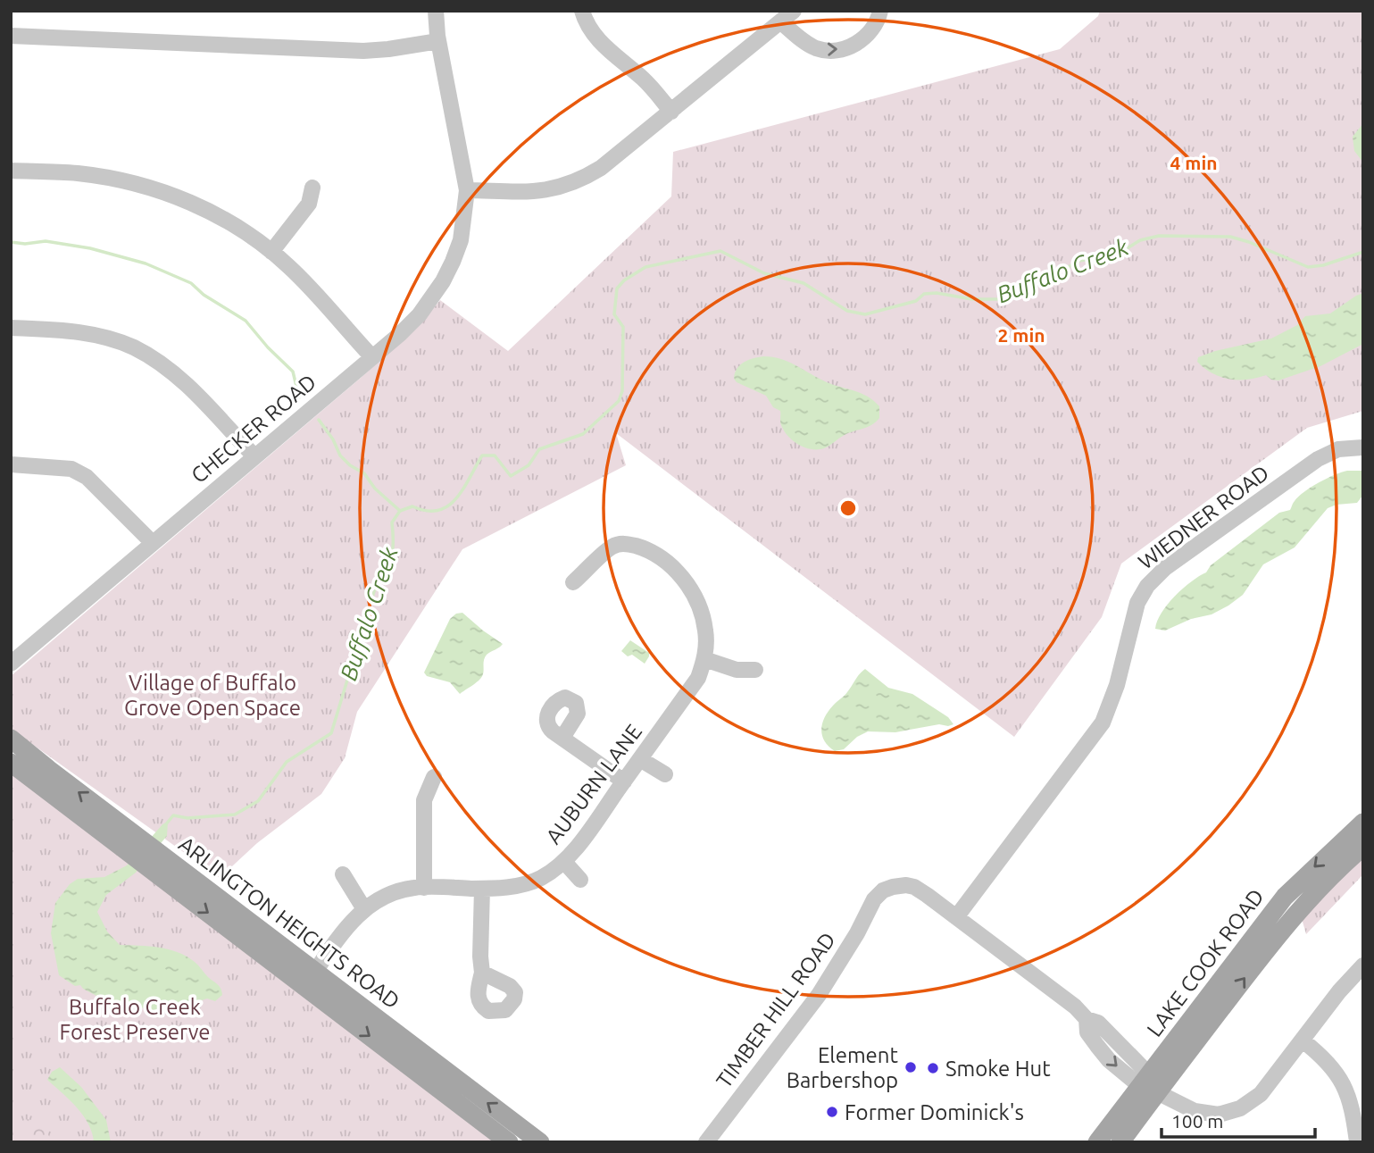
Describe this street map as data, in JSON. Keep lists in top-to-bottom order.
{
  "streets": {
    "main road": ["ARLINGTON HEIGHTS ROAD", "LAKE COOK ROAD"],
    "street": [
      "CHECKER ROAD",
      "WIEDNER ROAD",
      "AUBURN LANE",
      "TIMBER HILL ROAD"
    ]
  },
  "crossings": [
    ["WIEDNER ROAD", "TIMBER HILL ROAD"],
    ["AUBURN LANE", "ARLINGTON HEIGHTS ROAD"],
    ["LAKE COOK ROAD", "TIMBER HILL ROAD"]
  ],
  "water": ["Buffalo Creek"],
  "parks": ["Village of Buffalo Grove Open Space", "Buffalo Creek Forest Preserve"],
  "places": ["Element Barbershop", "Smoke Hut", "Former Dominick's"],
  "scale_bar": "100 m",
  "rings": ["4 min", "2 min"]
}
